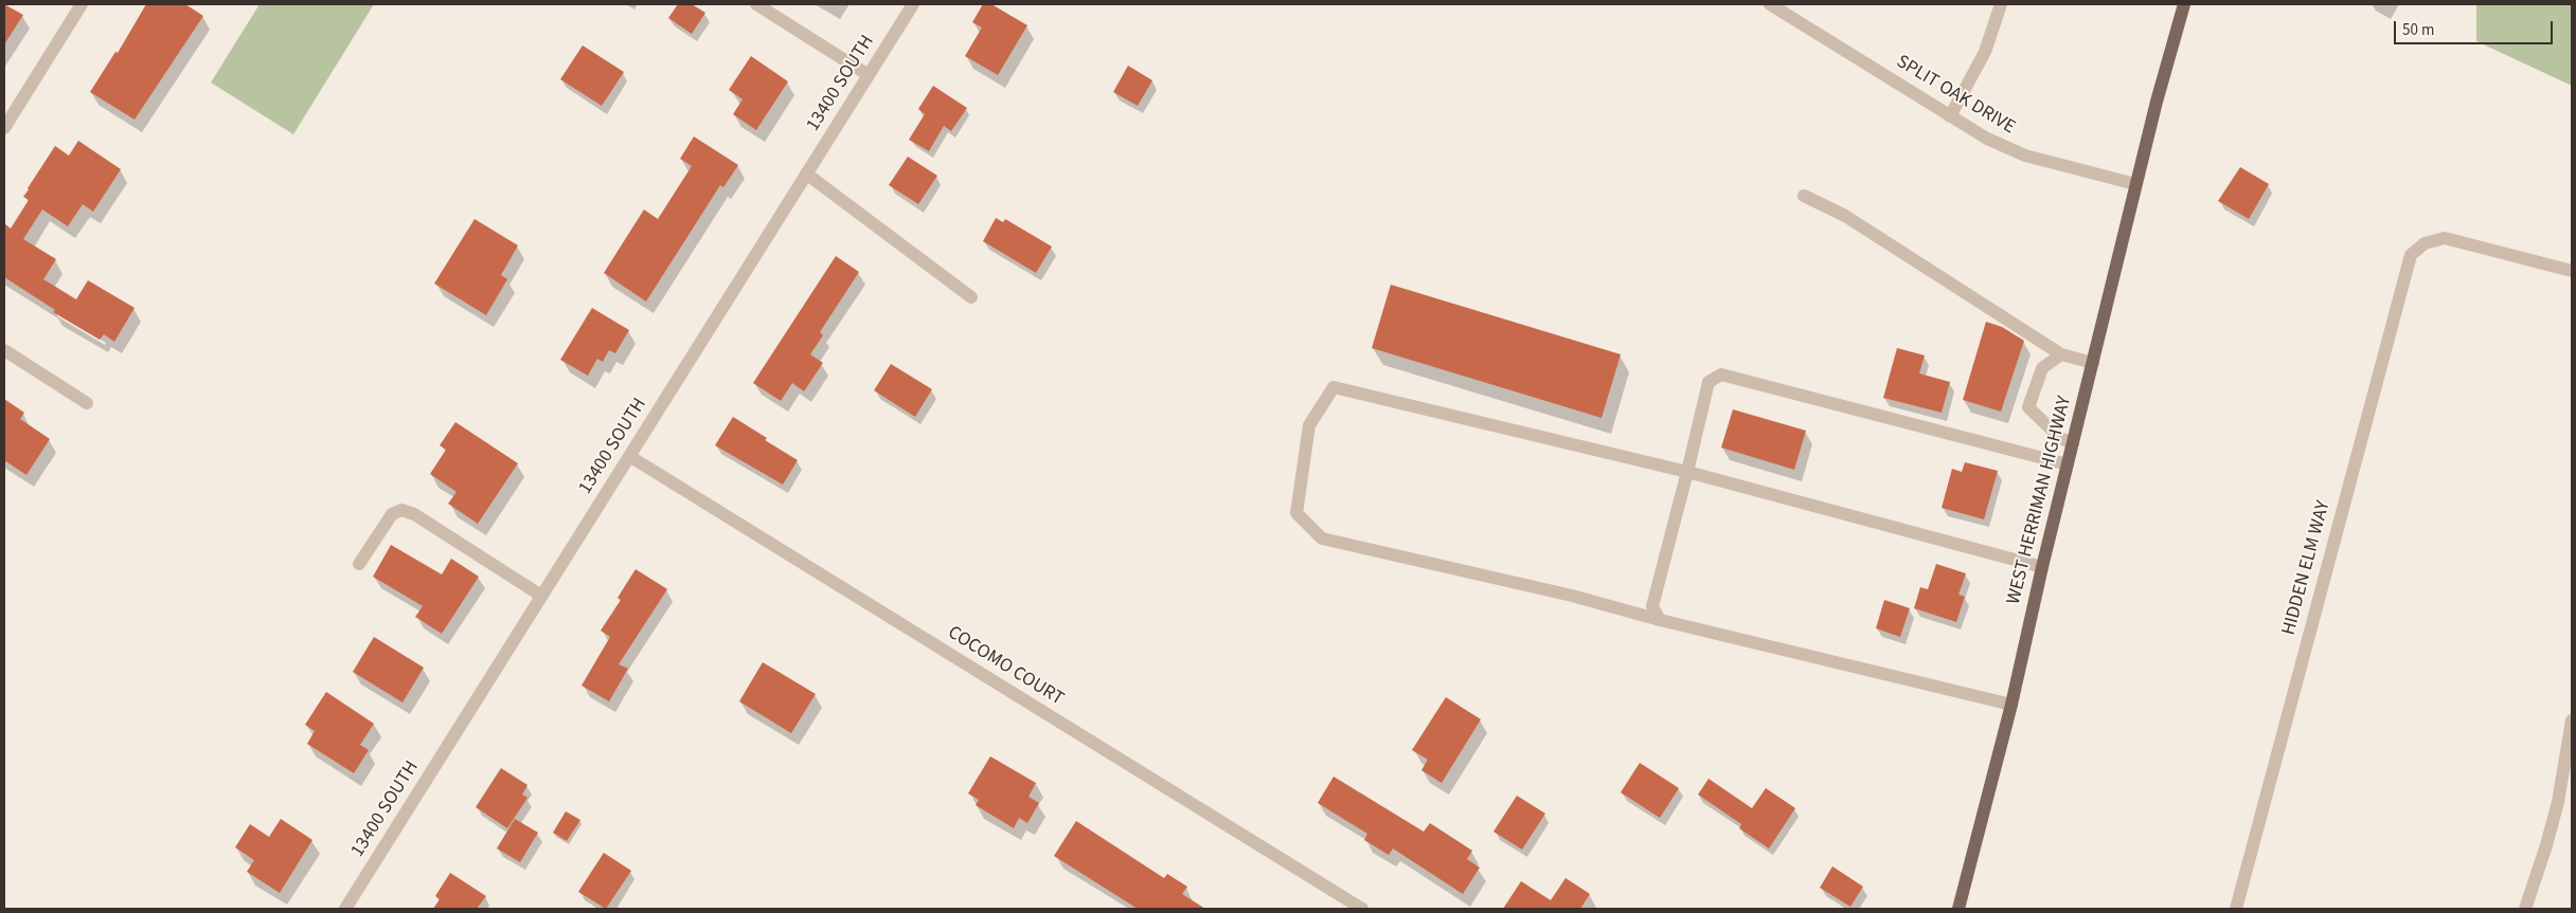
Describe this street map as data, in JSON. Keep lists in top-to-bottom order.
{
  "streets": {
    "main road": ["WEST HERRIMAN HIGHWAY"],
    "street": [
      "13400 SOUTH",
      "SPLIT OAK DRIVE",
      "HIDDEN ELM WAY",
      "COCOMO COURT"
    ]
  },
  "crossings": [
    ["13400 SOUTH", "COCOMO COURT"],
    ["SPLIT OAK DRIVE", "WEST HERRIMAN HIGHWAY"]
  ],
  "scale_bar": "50 m"
}
